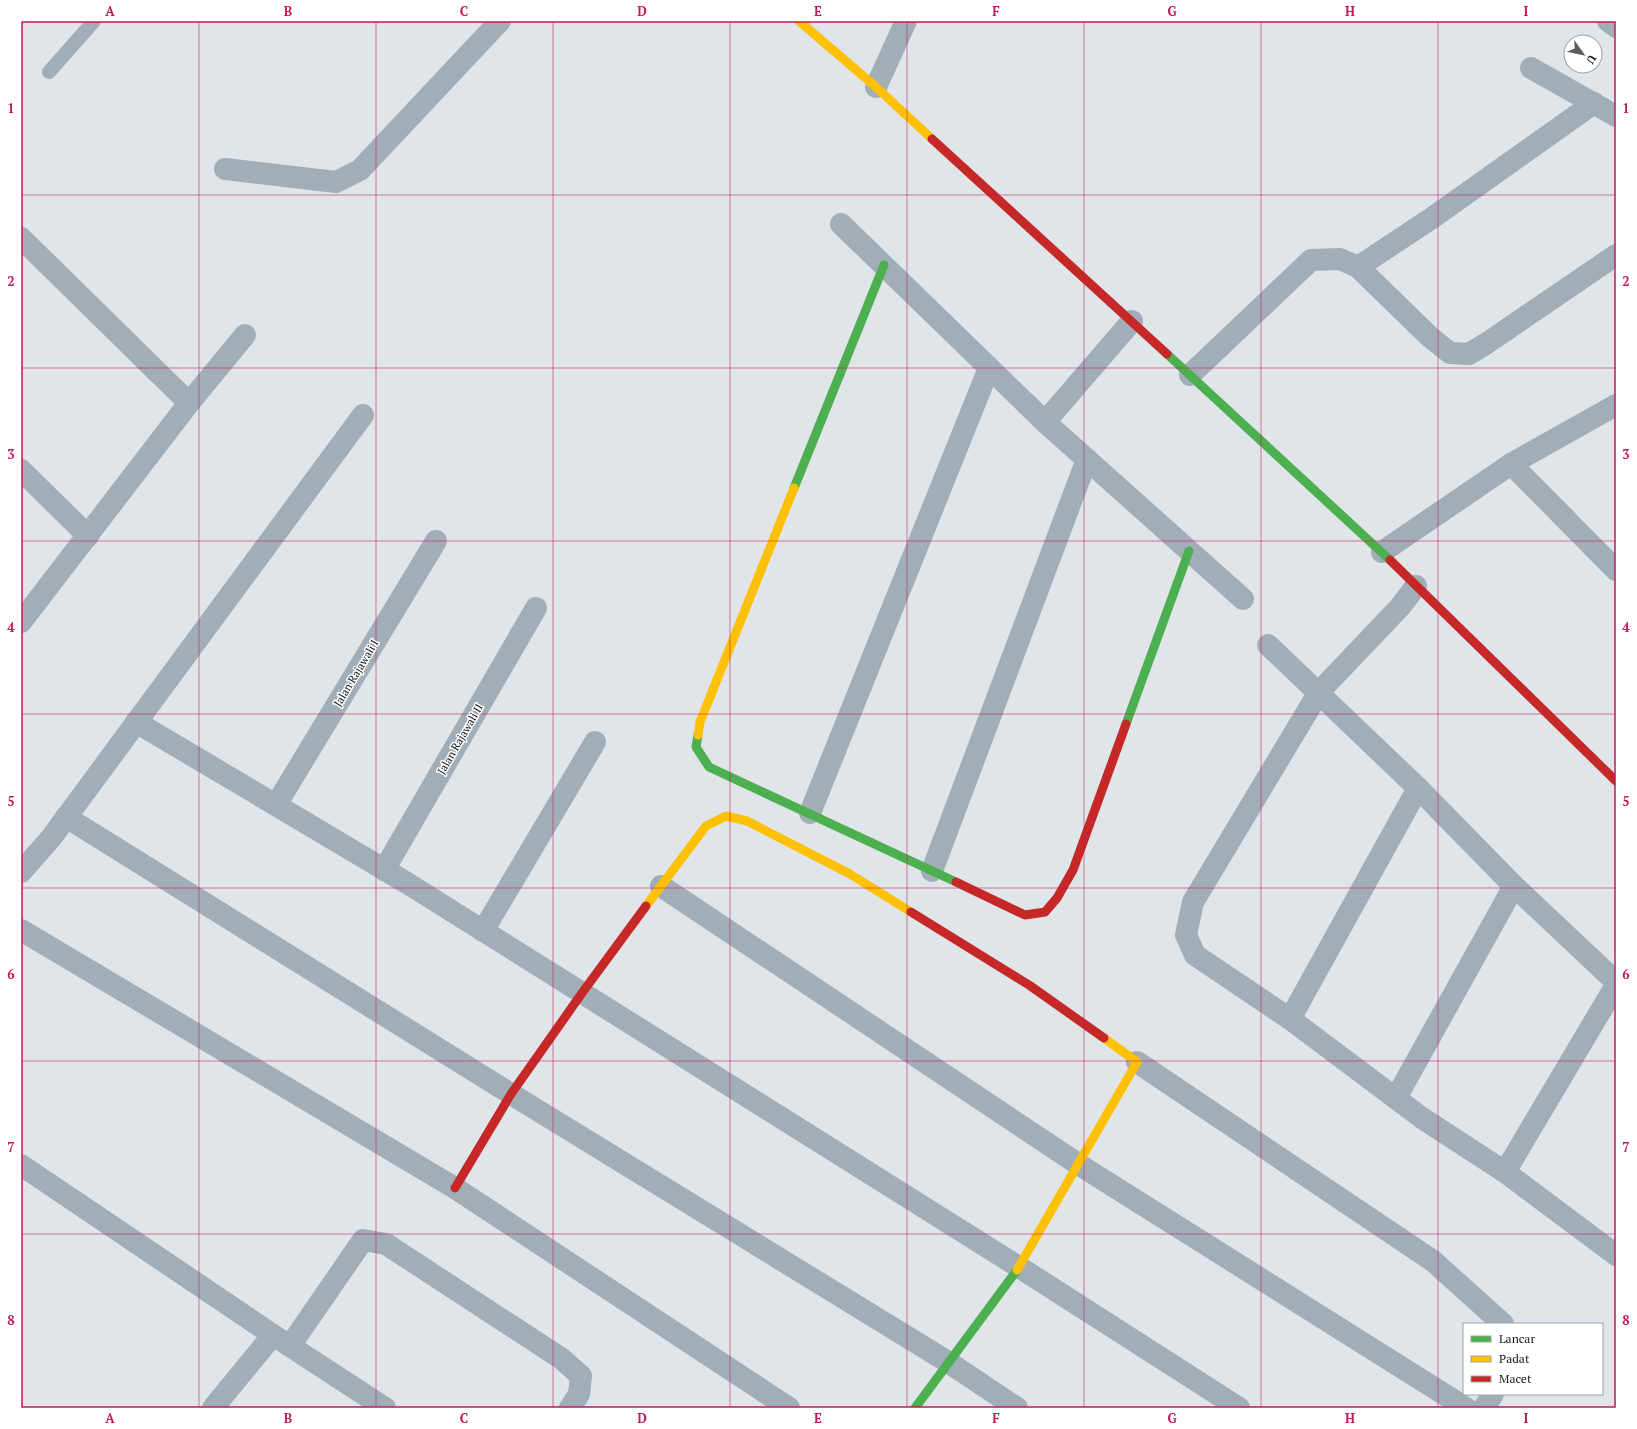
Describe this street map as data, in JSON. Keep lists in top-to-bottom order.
{
  "streets": {
    "street": ["Jalan Rajawali I", "Jalan Rajawali II"]
  },
  "legend": ["Lancar", "Padat", "Macet"],
  "north": "bottom right",
  "grid": {
    "columns": [
      "A",
      "B",
      "C",
      "D",
      "E",
      "F",
      "G",
      "H",
      "I"
    ],
    "rows": [
      "1",
      "2",
      "3",
      "4",
      "5",
      "6",
      "7",
      "8"
    ]
  }
}
